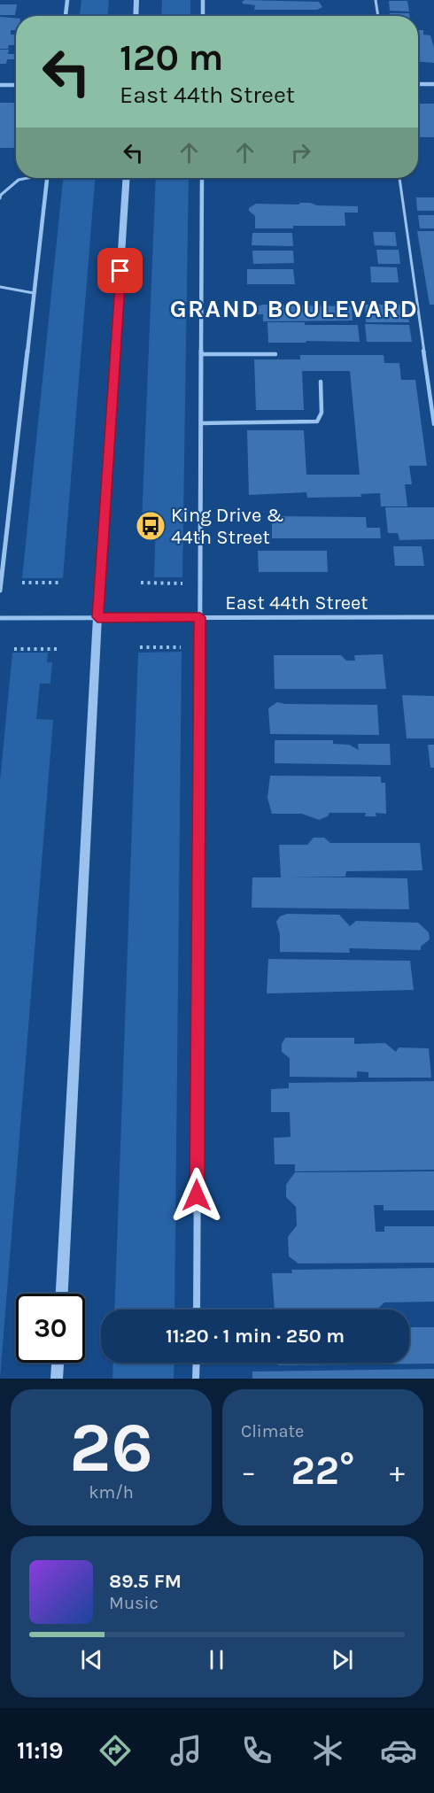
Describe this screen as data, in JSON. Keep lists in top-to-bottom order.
{
  "streets": {
    "street": ["East 44th Street"]
  },
  "districts": ["GRAND BOULEVARD"],
  "places": {
    "bus stop": ["King Drive & 44th Street"]
  },
  "page": {
    "turn": ["120 m", "East 44th Street"],
    "limit": "30",
    "trip": "11:20 · 1 min · 250 m",
    "tile": [
      ["26", "km/h"],
      "Climate"
    ],
    "heat": ["−", "22°", "+"],
    "song": ["89.5 FM", "Music"],
    "tabs": "11:19"
  }
}
